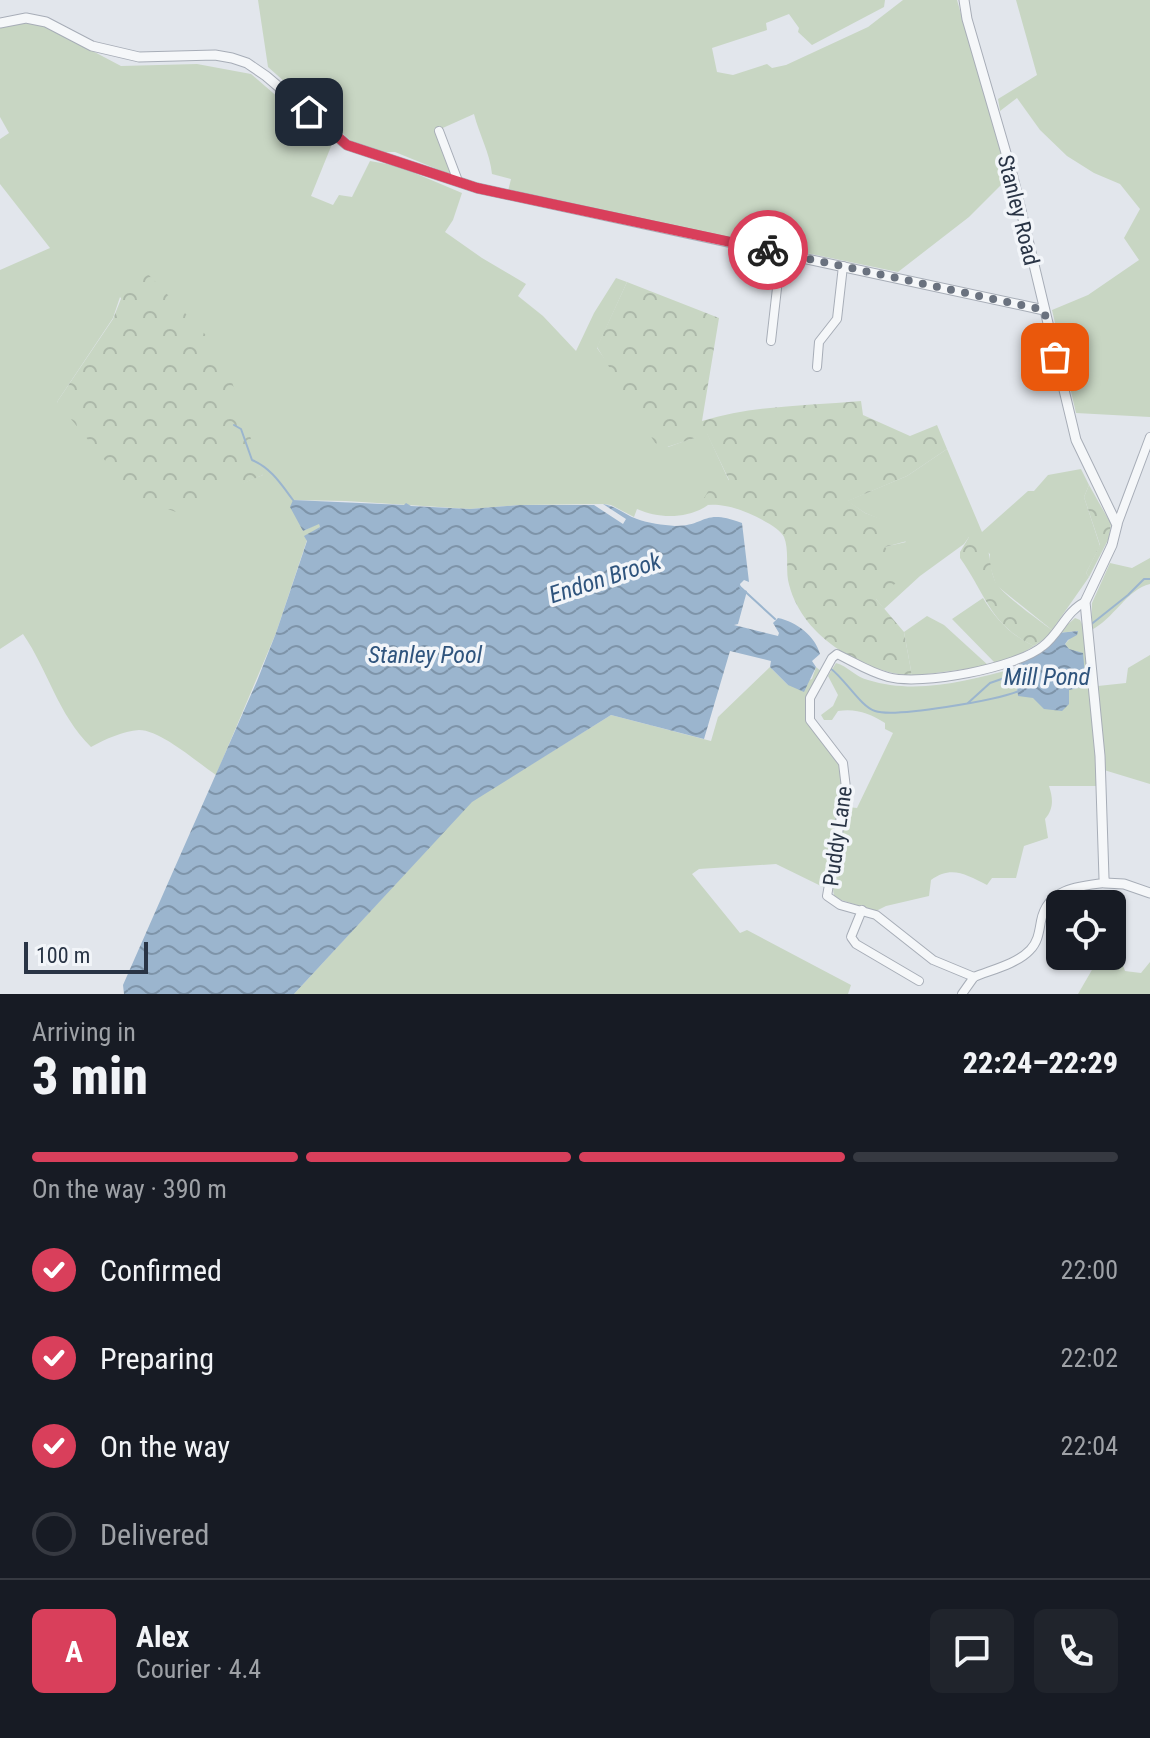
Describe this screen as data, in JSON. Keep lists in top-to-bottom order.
{
  "streets": {
    "street": ["Stanley Road", "Puddy Lane"]
  },
  "water": ["Endon Brook", "Stanley Pool", "Mill Pond"],
  "scale_bar": "100 m",
  "page": {
    "scale": "100 m",
    "heading": ["3 min", "Arriving in", "22:24–22:29"],
    "panel": ["Alex", "Courier · 4.4"],
    "bar": "On the way · 390 m",
    "list": [
      ["Confirmed", "22:00"],
      ["Preparing", "22:02"],
      ["On the way", "22:04"],
      "Delivered"
    ],
    "round": "A"
  }
}
